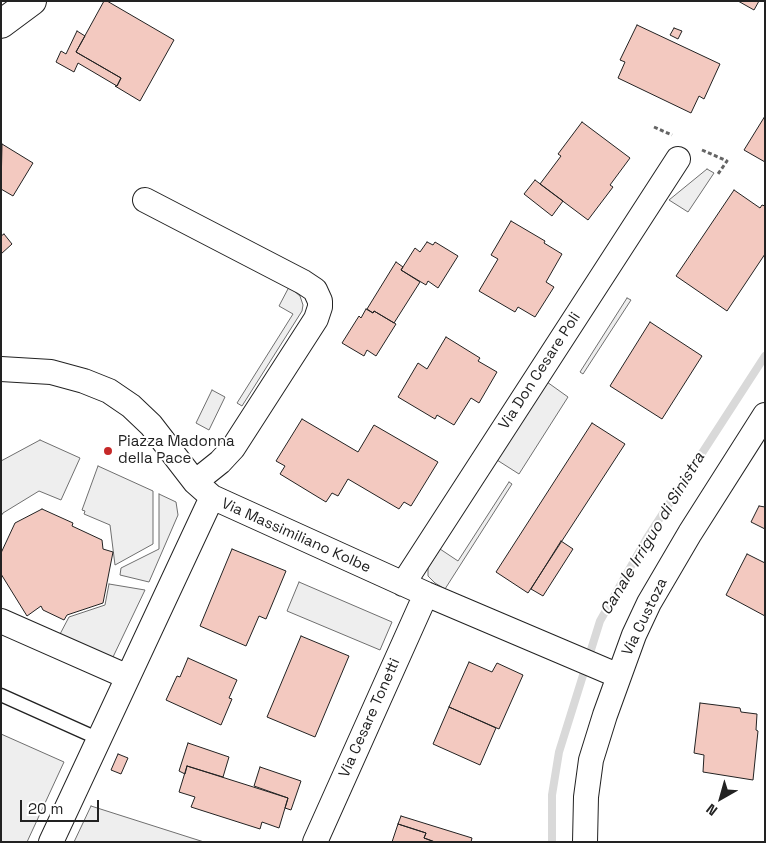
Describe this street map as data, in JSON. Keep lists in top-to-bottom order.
{
  "streets": {
    "street": [
      "Via Don Cesare Poli",
      "Via Massimiliano Kolbe",
      "Via Custoza",
      "Via Cesare Tonetti"
    ]
  },
  "crossings": [
    ["Via Don Cesare Poli", "Via Massimiliano Kolbe"],
    ["Via Massimiliano Kolbe", "Via Custoza"],
    ["Via Massimiliano Kolbe", "Via Cesare Tonetti"]
  ],
  "water": ["Canale Irriguo di Sinistra"],
  "places": ["Piazza Madonna della Pace"],
  "scale_bar": "20 m",
  "north": "bottom left"
}
